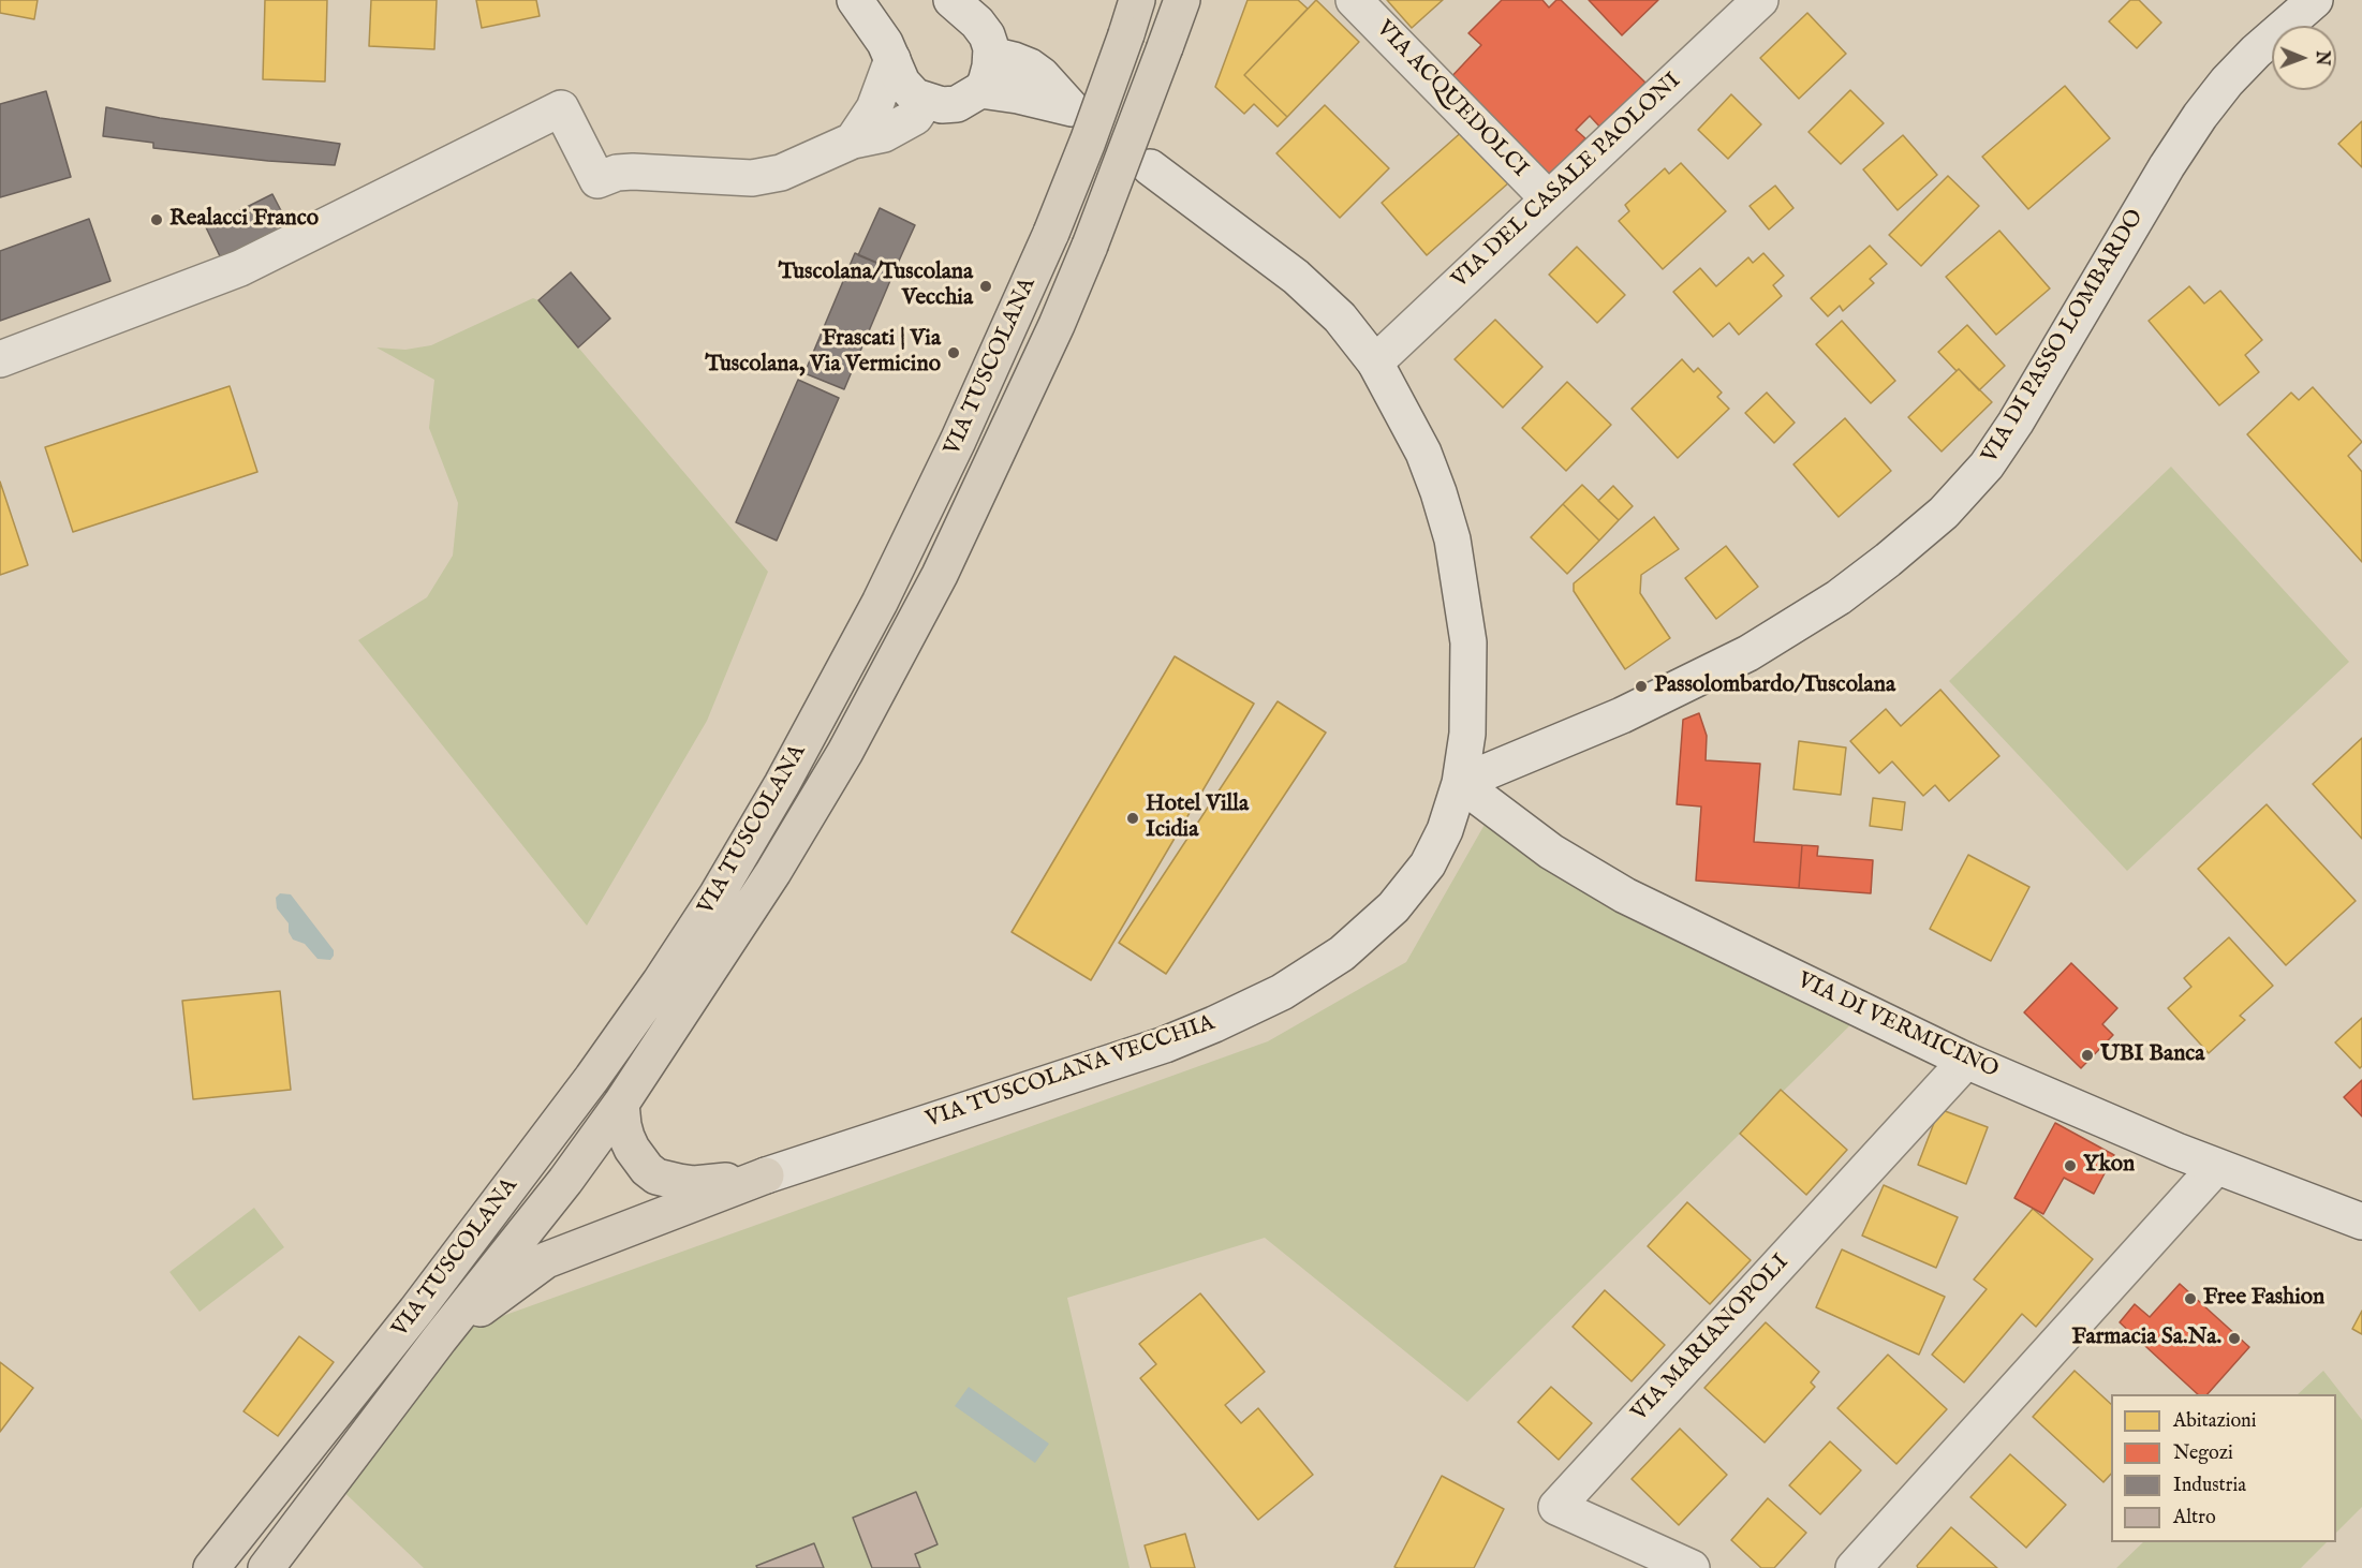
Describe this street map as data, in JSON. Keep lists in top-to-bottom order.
{
  "streets": {
    "main road": ["VIA TUSCOLANA"],
    "street": [
      "VIA ACQUEDOLCI",
      "VIA DEL CASALE PAOLONI",
      "VIA DI PASSO LOMBARDO",
      "VIA DI VERMICINO",
      "VIA TUSCOLANA VECCHIA",
      "VIA MARIANOPOLI"
    ]
  },
  "crossings": [
    ["VIA ACQUEDOLCI", "VIA DEL CASALE PAOLONI"],
    ["VIA DEL CASALE PAOLONI", "VIA TUSCOLANA VECCHIA"],
    ["VIA DI PASSO LOMBARDO", "VIA DI VERMICINO"],
    ["VIA DI PASSO LOMBARDO", "VIA TUSCOLANA VECCHIA"],
    ["VIA DI VERMICINO", "VIA TUSCOLANA VECCHIA"],
    ["VIA DI VERMICINO", "VIA MARIANOPOLI"]
  ],
  "places": [
    "Realacci Franco",
    "Tuscolana/Tuscolana Vecchia",
    "Frascati | Via Tuscolana, Via Vermicino",
    "Passolombardo/Tuscolana",
    "Hotel Villa Icidia",
    "UBI Banca",
    "Ykon",
    "Free Fashion",
    "Farmacia Sa.Na."
  ],
  "legend": [
    "Abitazioni",
    "Negozi",
    "Industria",
    "Altro"
  ],
  "north": "right"
}
